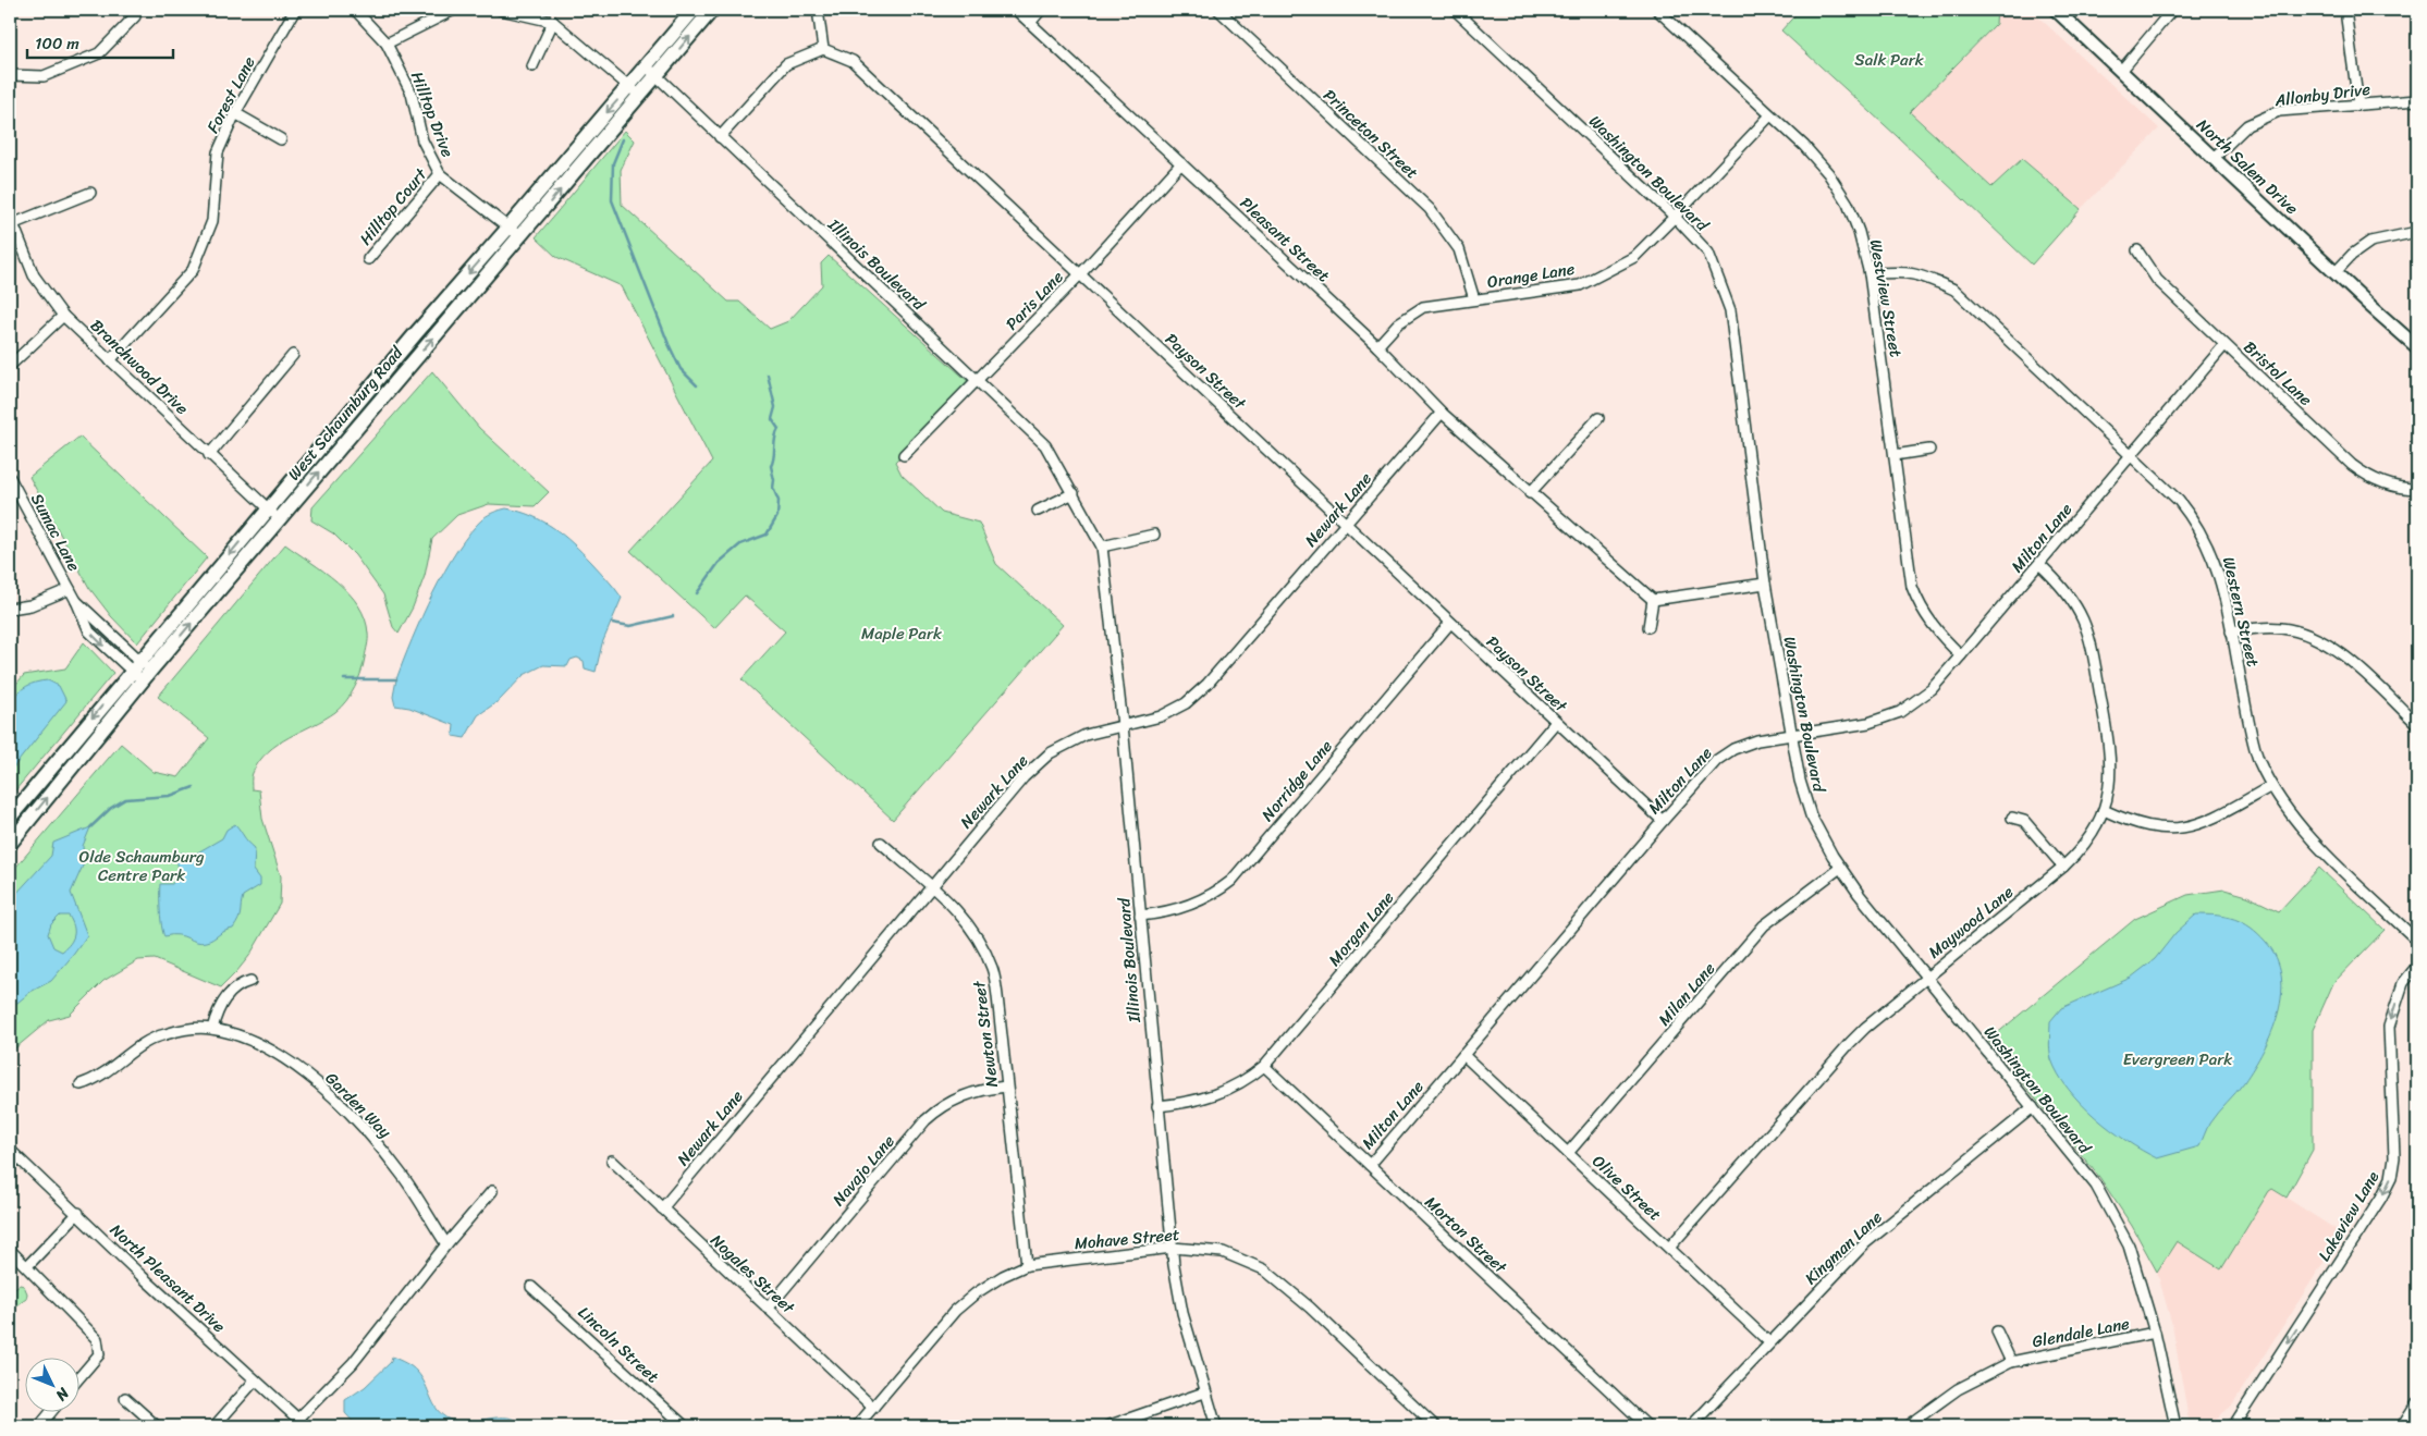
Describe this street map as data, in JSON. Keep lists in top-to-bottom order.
{
  "streets": {
    "main road": ["West Schaumburg Road"],
    "street": [
      "Forest Lane",
      "Allonby Drive",
      "Hilltop Drive",
      "Princeton Street",
      "North Salem Drive",
      "Washington Boulevard",
      "Hilltop Court",
      "Pleasant Street",
      "Illinois Boulevard",
      "Orange Lane",
      "Westview Street",
      "Paris Lane",
      "Branchwood Drive",
      "Payson Street",
      "Bristol Lane",
      "Newark Lane",
      "Sumac Lane",
      "Milton Lane",
      "Western Street",
      "Norridge Lane",
      "Maywood Lane",
      "Morgan Lane",
      "Milan Lane",
      "Newton Street",
      "Garden Way",
      "Navajo Lane",
      "Olive Street",
      "Lakeview Lane",
      "Morton Street",
      "Mohave Street",
      "Kingman Lane",
      "Nogales Street",
      "North Pleasant Drive",
      "Glendale Lane",
      "Lincoln Street"
    ]
  },
  "crossings": [
    ["Forest Lane", "Branchwood Drive"],
    ["Allonby Drive", "North Salem Drive"],
    ["Hilltop Drive", "Hilltop Court"],
    ["Hilltop Drive", "West Schaumburg Road"],
    ["Princeton Street", "Orange Lane"],
    ["Washington Boulevard", "Orange Lane"],
    ["Washington Boulevard", "Milton Lane"],
    ["Washington Boulevard", "Maywood Lane"],
    ["Washington Boulevard", "Milan Lane"],
    ["Washington Boulevard", "Kingman Lane"],
    ["Washington Boulevard", "Glendale Lane"],
    ["Pleasant Street", "Orange Lane"],
    ["Pleasant Street", "Paris Lane"],
    ["Pleasant Street", "Newark Lane"],
    ["Illinois Boulevard", "Paris Lane"],
    ["Illinois Boulevard", "West Schaumburg Road"],
    ["Illinois Boulevard", "Newark Lane"],
    ["Illinois Boulevard", "Norridge Lane"],
    ["Illinois Boulevard", "Morgan Lane"],
    ["Illinois Boulevard", "Mohave Street"],
    ["Orange Lane", "Westview Street"],
    ["Westview Street", "Milton Lane"],
    ["Westview Street", "Western Street"],
    ["Paris Lane", "Payson Street"],
    ["Branchwood Drive", "West Schaumburg Road"],
    ["Payson Street", "Newark Lane"],
    ["Payson Street", "Milton Lane"],
    ["Payson Street", "Norridge Lane"],
    ["Payson Street", "Morgan Lane"],
    ["Bristol Lane", "Milton Lane"],
    ["West Schaumburg Road", "Sumac Lane"],
    ["Newark Lane", "Newton Street"],
    ["Newark Lane", "Nogales Street"],
    ["Milton Lane", "Western Street"],
    ["Milton Lane", "Maywood Lane"],
    ["Milton Lane", "Olive Street"],
    ["Milton Lane", "Morton Street"],
    ["Maywood Lane", "Olive Street"],
    ["Morgan Lane", "Morton Street"],
    ["Milan Lane", "Olive Street"],
    ["Newton Street", "Navajo Lane"],
    ["Newton Street", "Mohave Street"],
    ["Navajo Lane", "Nogales Street"],
    ["Olive Street", "Kingman Lane"],
    ["Mohave Street", "Nogales Street"]
  ],
  "one_way": ["Lakeview Lane"],
  "parks": [
    "Salk Park",
    "Maple Park",
    "Olde Schaumburg Centre Park",
    "Evergreen Park"
  ],
  "scale_bar": "100 m",
  "north": "bottom right"
}
